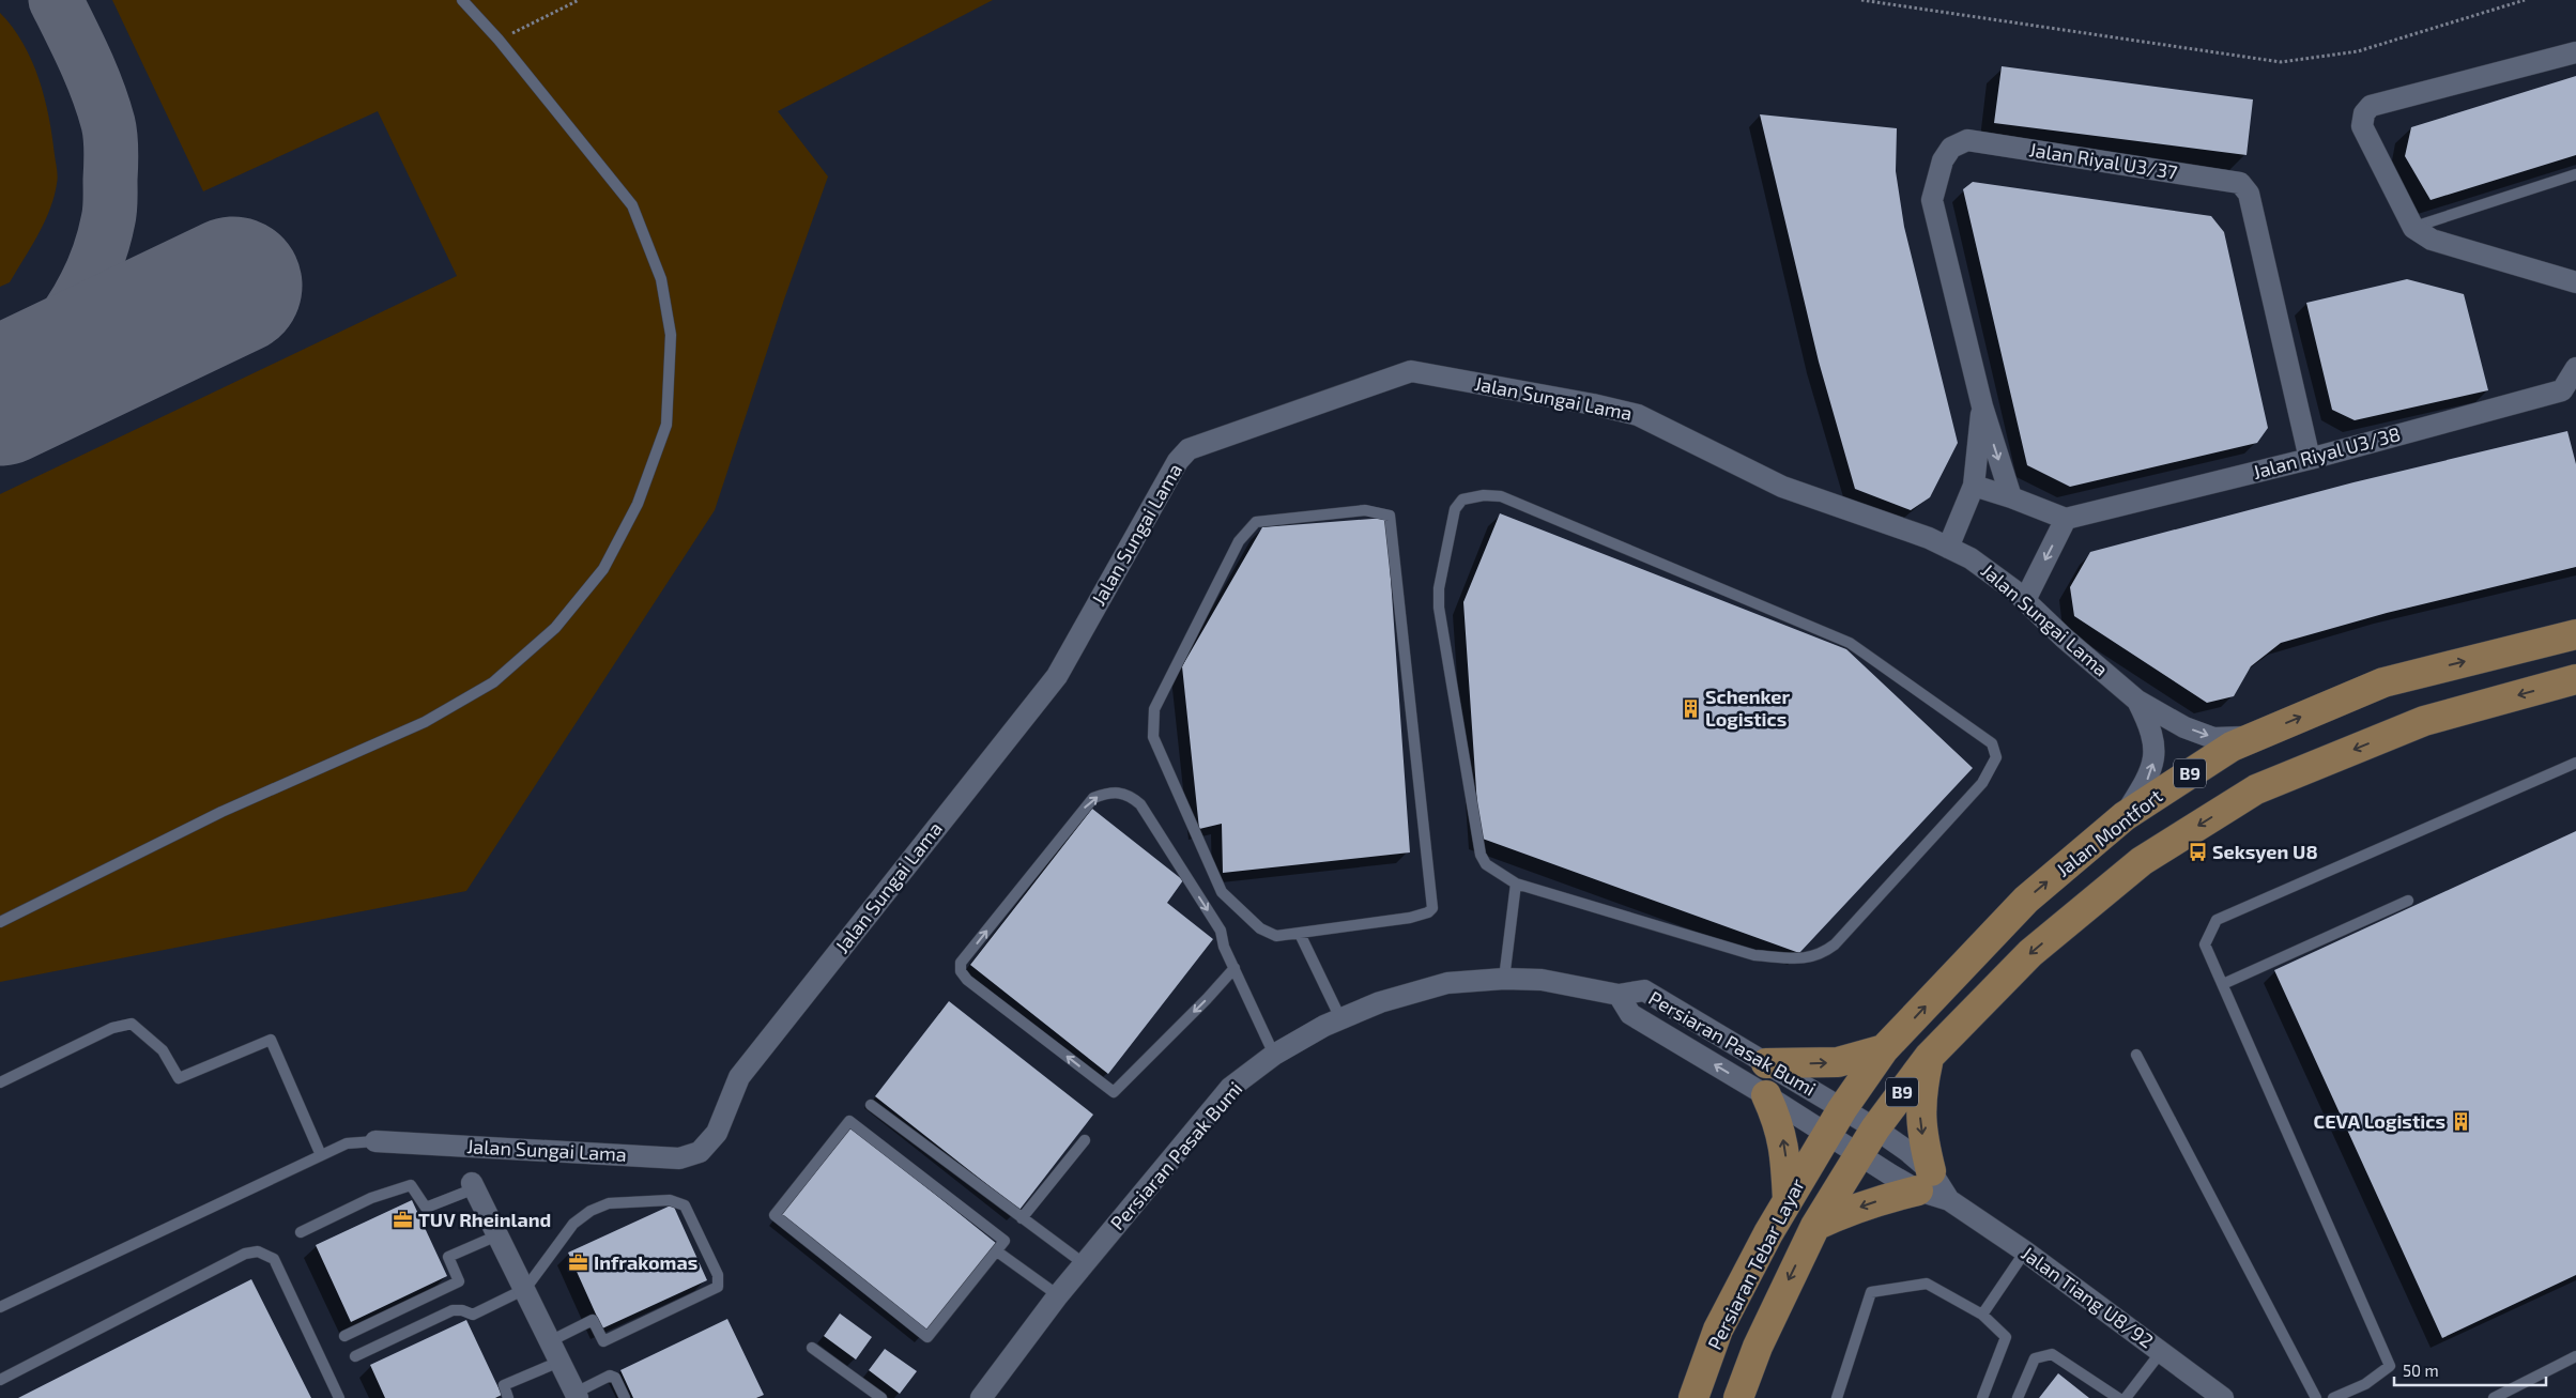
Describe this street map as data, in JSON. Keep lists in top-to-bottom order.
{
  "streets": {
    "main road": ["B9", "Jalan Montfort", "Persiaran Tebar Layar"],
    "street": [
      "Jalan Riyal U3/37",
      "Jalan Sungai Lama",
      "Jalan Riyal U3/38",
      "Persiaran Pasak Bumi",
      "Jalan Tiang U8/92"
    ]
  },
  "crossings": [
    ["Jalan Riyal U3/37", "Jalan Riyal U3/38"],
    ["B9", "Persiaran Tebar Layar"],
    ["B9", "Jalan Tiang U8/92"],
    ["Jalan Montfort", "Persiaran Pasak Bumi"],
    ["Jalan Montfort", "Persiaran Tebar Layar"],
    ["Jalan Montfort", "Jalan Tiang U8/92"],
    ["Persiaran Pasak Bumi", "Persiaran Tebar Layar"],
    ["Persiaran Pasak Bumi", "Jalan Tiang U8/92"],
    ["Persiaran Tebar Layar", "Jalan Tiang U8/92"]
  ],
  "places": {
    "building": ["Schenker Logistics", "CEVA Logistics"],
    "bus stop": ["Seksyen U8"],
    "office": ["TUV Rheinland", "Infrakomas"]
  },
  "scale_bar": "50 m"
}
